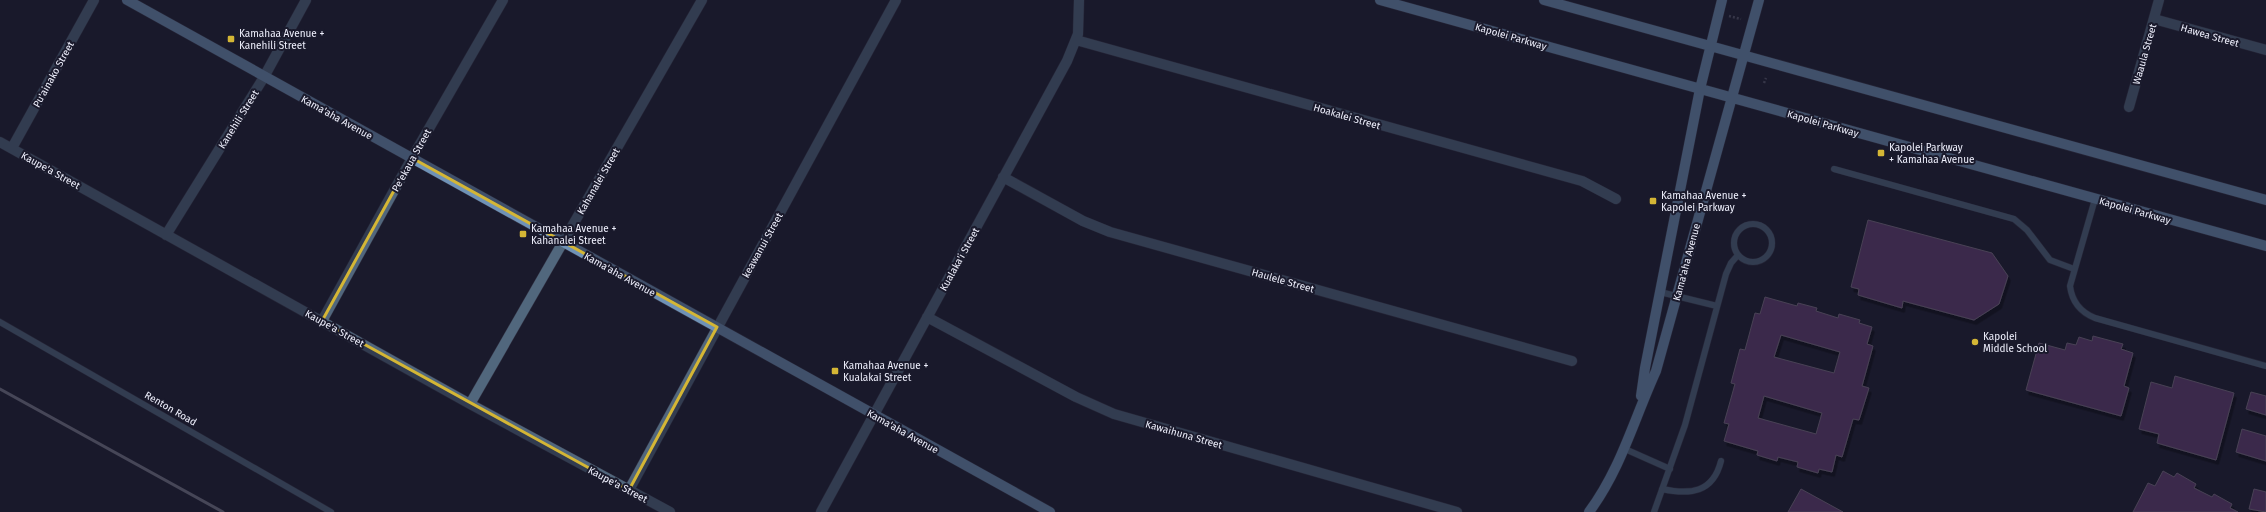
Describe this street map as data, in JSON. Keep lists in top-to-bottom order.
{
  "streets": {
    "street": [
      "Hawea Street",
      "Kapolei Parkway",
      "Waaula Street",
      "Pu'ainako Street",
      "Hoakalei Street",
      "Kama'aha Avenue",
      "Kanehili Street",
      "Pe'ekaua Street",
      "Kaupe'a Street",
      "Kahanalei Street",
      "keawanui Street",
      "Kualaka'i Street",
      "Haulele Street",
      "Kawaihuna Street"
    ],
    "lane": ["Renton Road"]
  },
  "crossings": [
    ["Hawea Street", "Waaula Street"],
    ["Kapolei Parkway", "Kama'aha Avenue"],
    ["Pu'ainako Street", "Kaupe'a Street"],
    ["Hoakalei Street", "Kualaka'i Street"],
    ["Kama'aha Avenue", "Kanehili Street"],
    ["Kama'aha Avenue", "Pe'ekaua Street"],
    ["Kama'aha Avenue", "Kahanalei Street"],
    ["Kama'aha Avenue", "keawanui Street"],
    ["Kama'aha Avenue", "Kualaka'i Street"],
    ["Kanehili Street", "Kaupe'a Street"],
    ["Pe'ekaua Street", "Kaupe'a Street"],
    ["Kaupe'a Street", "Kahanalei Street"],
    ["Kaupe'a Street", "keawanui Street"],
    ["Kualaka'i Street", "Haulele Street"],
    ["Kualaka'i Street", "Kawaihuna Street"]
  ],
  "places": {
    "transit": [
      "Kamahaa Avenue + Kanehili Street",
      "Kapolei Parkway + Kamahaa Avenue",
      "Kamahaa Avenue + Kapolei Parkway",
      "Kamahaa Avenue + Kahanalei Street",
      "Kamahaa Avenue + Kualakai Street"
    ],
    "other": ["Kapolei Middle School"]
  }
}
